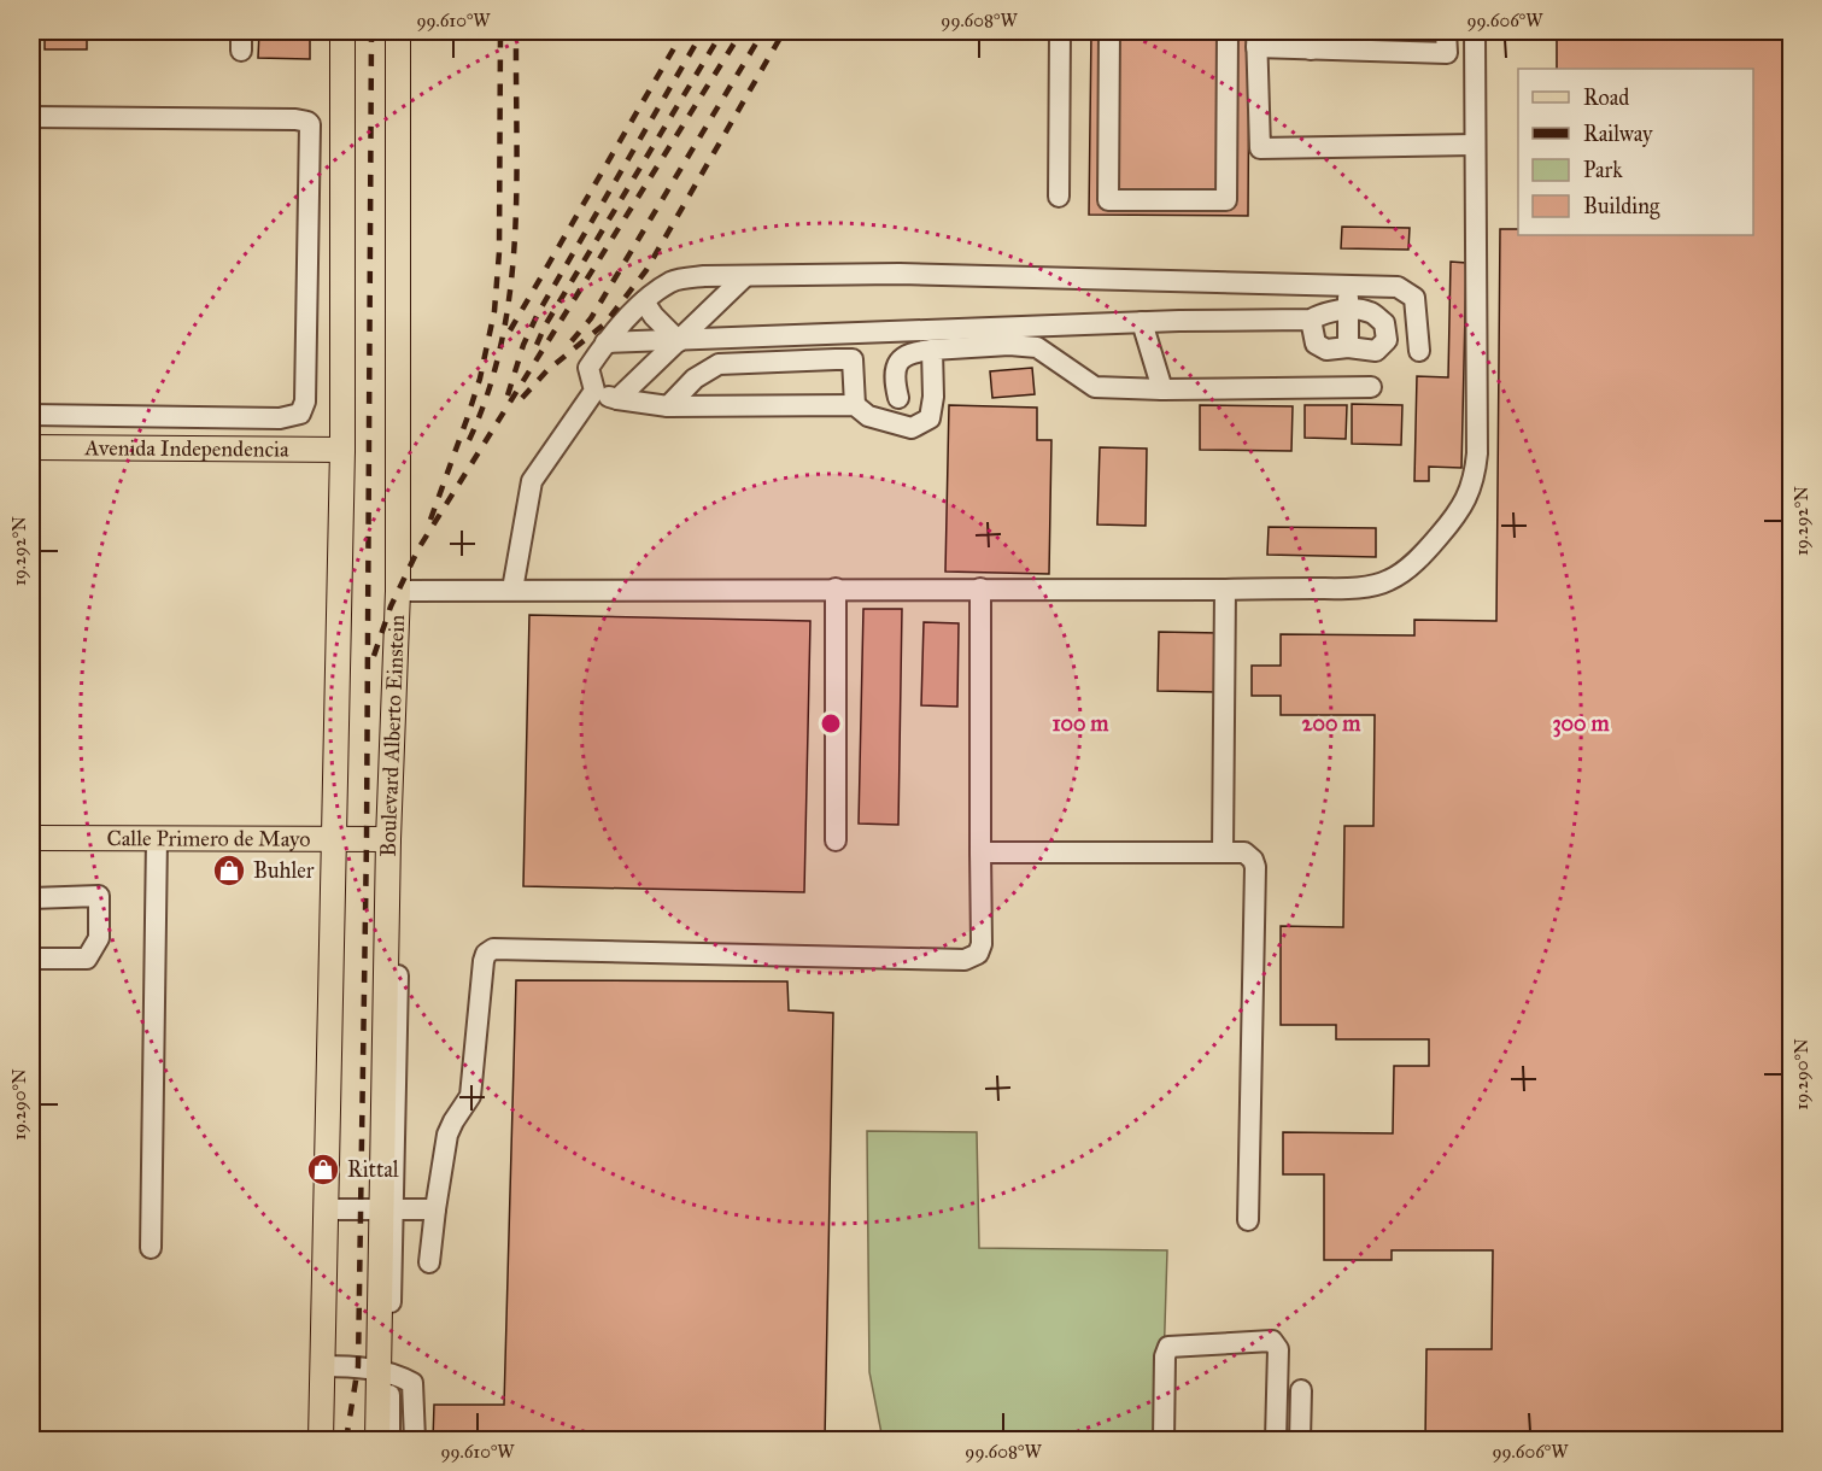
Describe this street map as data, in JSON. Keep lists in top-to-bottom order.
{
  "streets": {
    "main road": ["Avenida Independencia", "Boulevard Alberto Einstein", "Calle Primero de Mayo"]
  },
  "crossings": [
    ["Boulevard Alberto Einstein", "Calle Primero de Mayo"]
  ],
  "places": {
    "shop": ["Buhler", "Rittal"]
  },
  "legend": [
    "Road",
    "Railway",
    "Park",
    "Building"
  ],
  "coordinates": [
    "99.610°W",
    "99.608°W",
    "99.606°W",
    "19.292°N",
    "19.290°N"
  ],
  "rings": ["100 m", "200 m", "300 m"]
}
